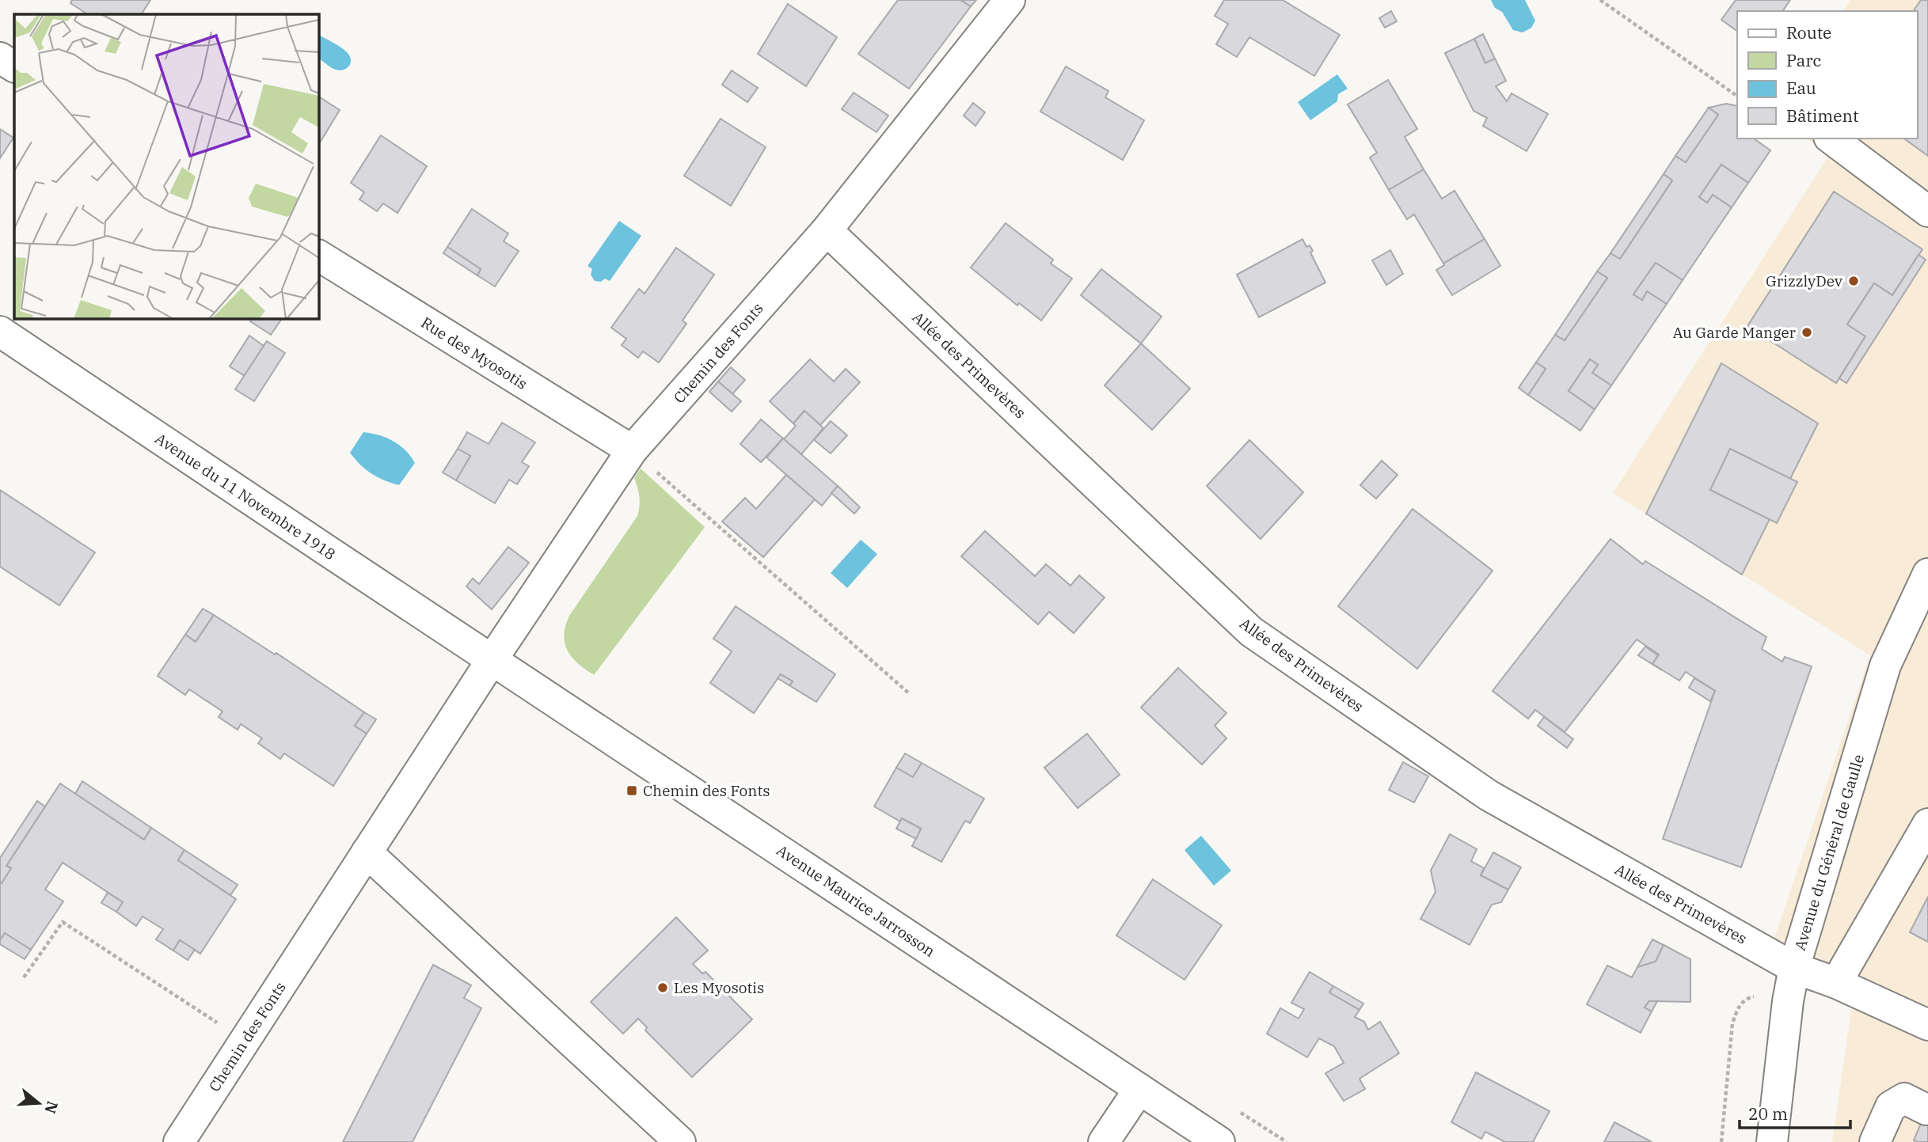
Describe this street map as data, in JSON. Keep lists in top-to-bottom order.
{
  "streets": {
    "street": [
      "Rue des Myosotis",
      "Chemin des Fonts",
      "Allée des Primevères",
      "Avenue du 11 Novembre 1918",
      "Avenue du Général de Gaulle",
      "Avenue Maurice Jarrosson"
    ]
  },
  "crossings": [
    ["Rue des Myosotis", "Chemin des Fonts"],
    ["Chemin des Fonts", "Allée des Primevères"],
    ["Chemin des Fonts", "Avenue du 11 Novembre 1918"],
    ["Chemin des Fonts", "Avenue Maurice Jarrosson"],
    ["Allée des Primevères", "Avenue du Général de Gaulle"],
    ["Avenue du 11 Novembre 1918", "Avenue Maurice Jarrosson"]
  ],
  "places": {
    "other": ["GrizzlyDev", "Au Garde Manger", "Les Myosotis"],
    "transit": ["Chemin des Fonts"]
  },
  "legend": [
    "Route",
    "Parc",
    "Eau",
    "Bâtiment"
  ],
  "scale_bar": "20 m",
  "north": "right"
}
